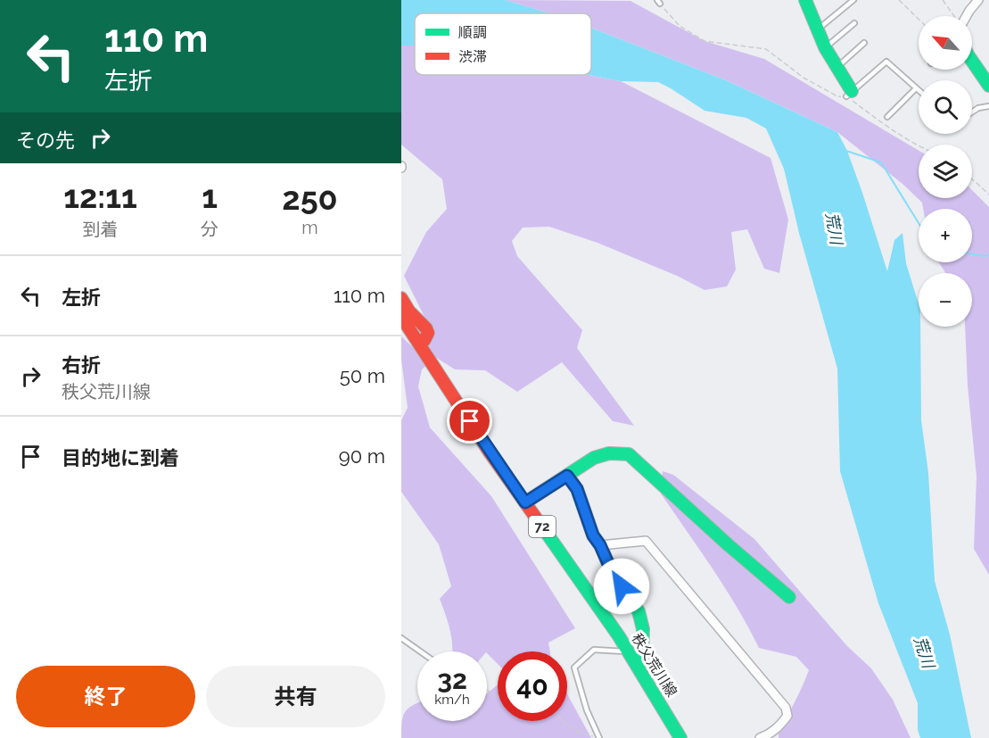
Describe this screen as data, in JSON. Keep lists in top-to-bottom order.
{
  "streets": {
    "street": ["72", "秩父荒川線"]
  },
  "water": ["荒川"],
  "legend": ["順調", "渋滞"],
  "north": "top left",
  "page": {
    "turn": ["110 m", "左折"],
    "map_buttons": ["+", "−"],
    "then": "その先",
    "eta": [
      "12:11",
      "到着",
      "1",
      "分",
      "250",
      "m"
    ],
    "list": [
      {
        "name": "左折",
        "value": "110 m"
      },
      {
        "name": "右折",
        "note": "秩父荒川線",
        "value": "50 m"
      },
      {
        "name": "目的地に到着",
        "value": "90 m"
      }
    ],
    "speed": "32 km/h",
    "limit": "40",
    "buttons": ["終了", "共有"]
  }
}
